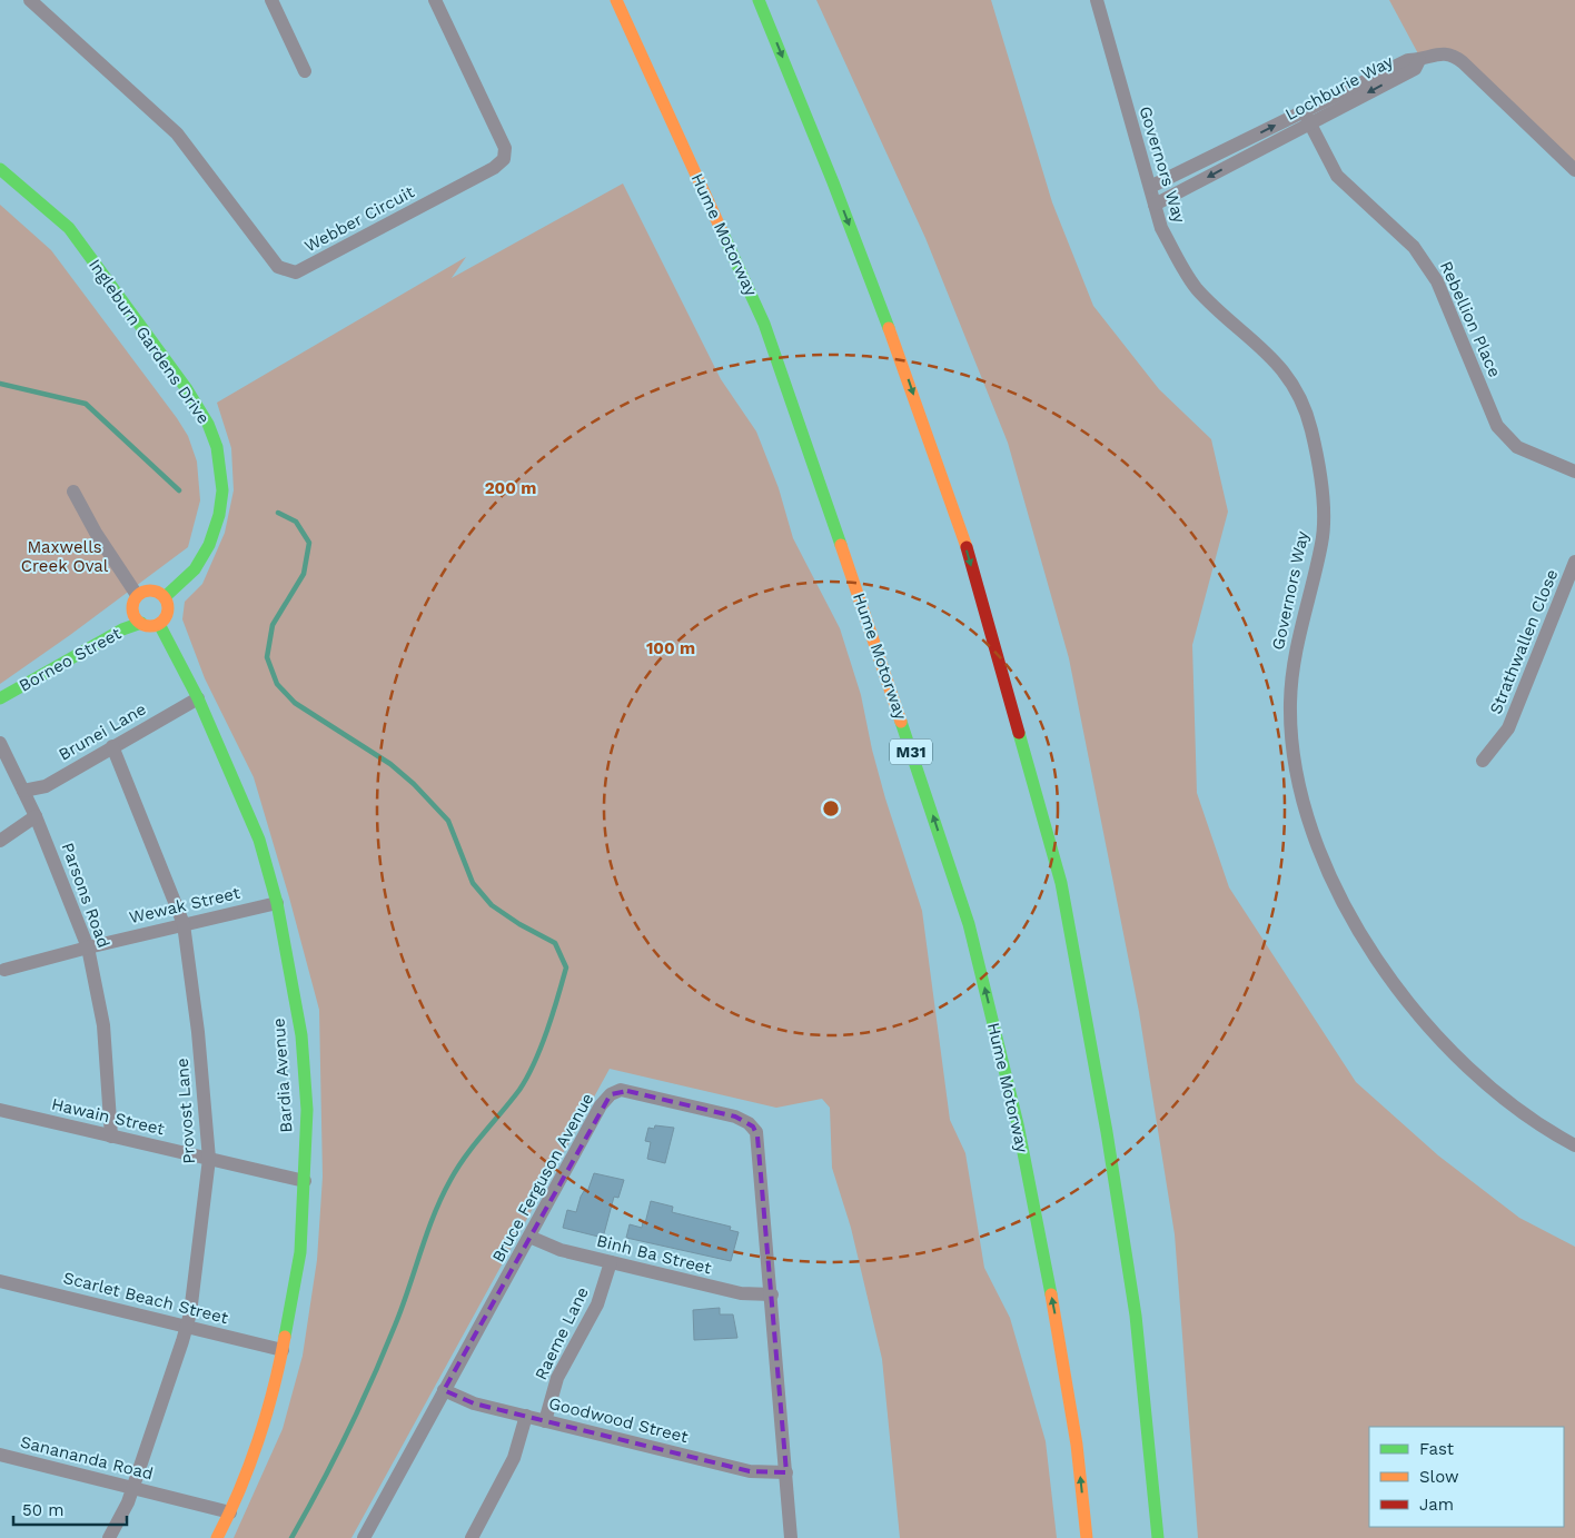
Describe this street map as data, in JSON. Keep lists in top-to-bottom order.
{
  "streets": {
    "main road": [
      "Hume Motorway",
      "Ingleburn Gardens Drive",
      "Borneo Street",
      "M31",
      "Bardia Avenue"
    ],
    "street": [
      "Lochburie Way",
      "Governors Way",
      "Webber Circuit",
      "Rebellion Place",
      "Strathwallen Close",
      "Brunei Lane",
      "Parsons Road",
      "Wewak Street",
      "Provost Lane",
      "Hawain Street",
      "Bruce Ferguson Avenue",
      "Binh Ba Street",
      "Scarlet Beach Street",
      "Raeme Lane",
      "Goodwood Street",
      "Sanananda Road"
    ]
  },
  "crossings": [
    ["Lochburie Way", "Governors Way"],
    ["Lochburie Way", "Rebellion Place"],
    ["Ingleburn Gardens Drive", "Borneo Street"],
    ["Ingleburn Gardens Drive", "Bardia Avenue"],
    ["Borneo Street", "Bardia Avenue"],
    ["Brunei Lane", "Parsons Road"],
    ["Brunei Lane", "Bardia Avenue"],
    ["Brunei Lane", "Provost Lane"],
    ["Parsons Road", "Wewak Street"],
    ["Parsons Road", "Hawain Street"],
    ["Wewak Street", "Bardia Avenue"],
    ["Wewak Street", "Provost Lane"],
    ["Bardia Avenue", "Hawain Street"],
    ["Bardia Avenue", "Scarlet Beach Street"],
    ["Bardia Avenue", "Sanananda Road"],
    ["Provost Lane", "Hawain Street"],
    ["Provost Lane", "Scarlet Beach Street"],
    ["Provost Lane", "Sanananda Road"],
    ["Bruce Ferguson Avenue", "Binh Ba Street"],
    ["Bruce Ferguson Avenue", "Goodwood Street"],
    ["Binh Ba Street", "Raeme Lane"],
    ["Raeme Lane", "Goodwood Street"]
  ],
  "parks": ["Maxwells Creek Oval"],
  "legend": ["Fast", "Slow", "Jam"],
  "scale_bar": "50 m",
  "rings": ["200 m", "100 m"]
}
